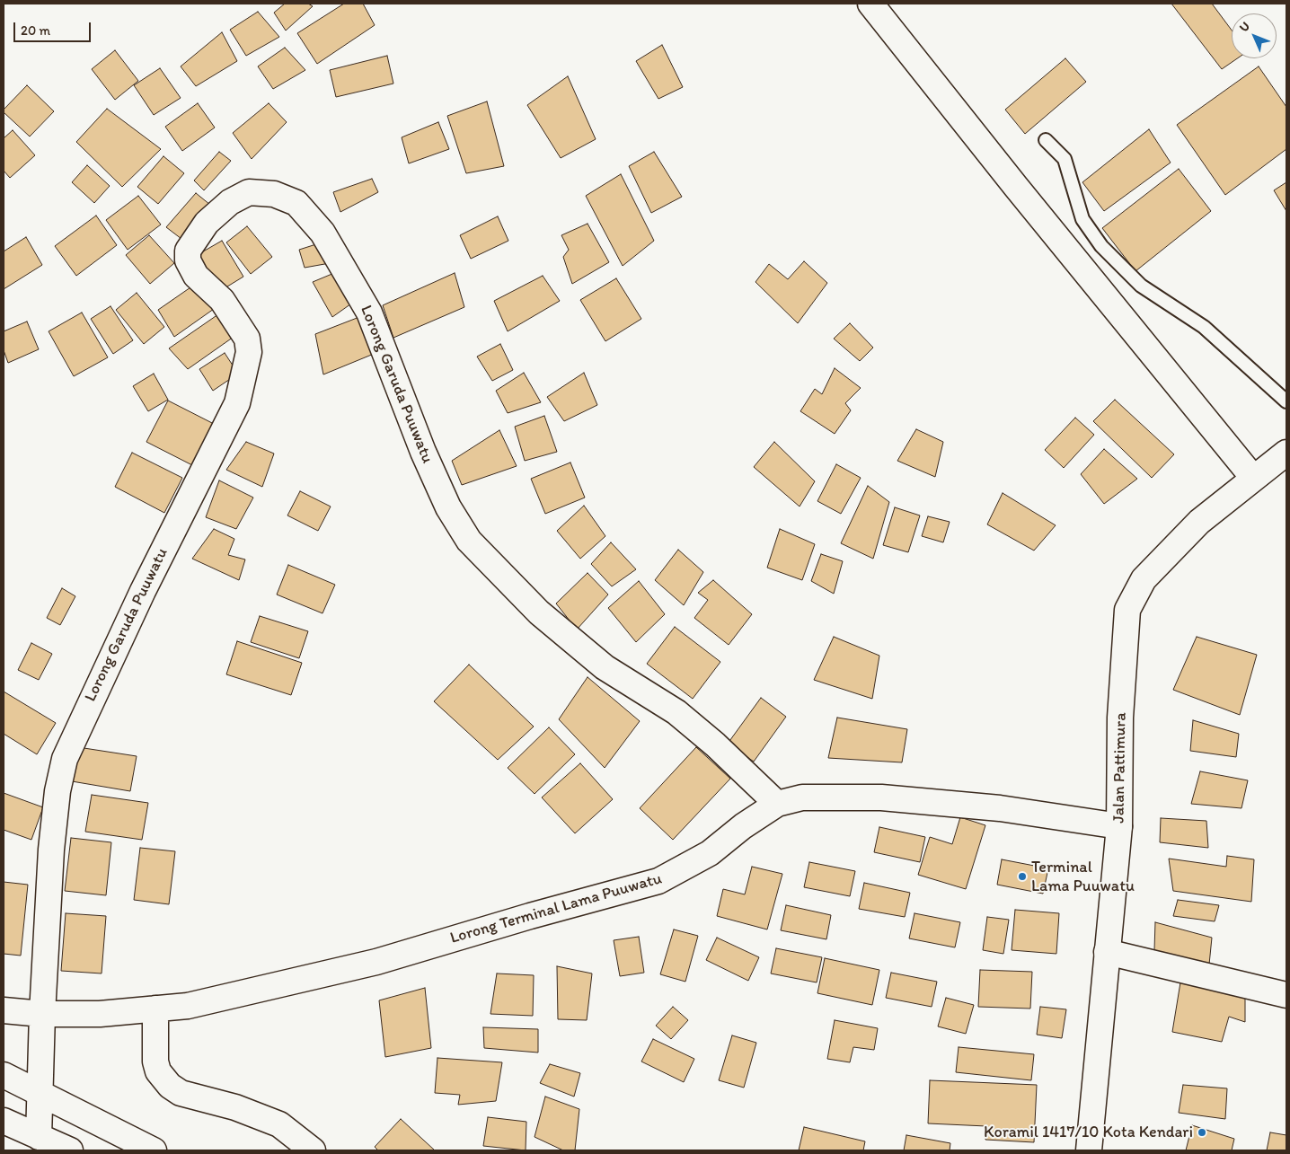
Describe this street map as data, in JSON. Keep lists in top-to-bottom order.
{
  "streets": {
    "main road": ["Lorong Garuda Puuwatu", "Jalan Pattimura", "Lorong Terminal Lama Puuwatu"]
  },
  "crossings": [
    ["Lorong Garuda Puuwatu", "Lorong Terminal Lama Puuwatu"],
    ["Jalan Pattimura", "Lorong Terminal Lama Puuwatu"]
  ],
  "places": ["Terminal Lama Puuwatu", "Koramil 1417/10 Kota Kendari"],
  "scale_bar": "20 m",
  "north": "top left"
}
